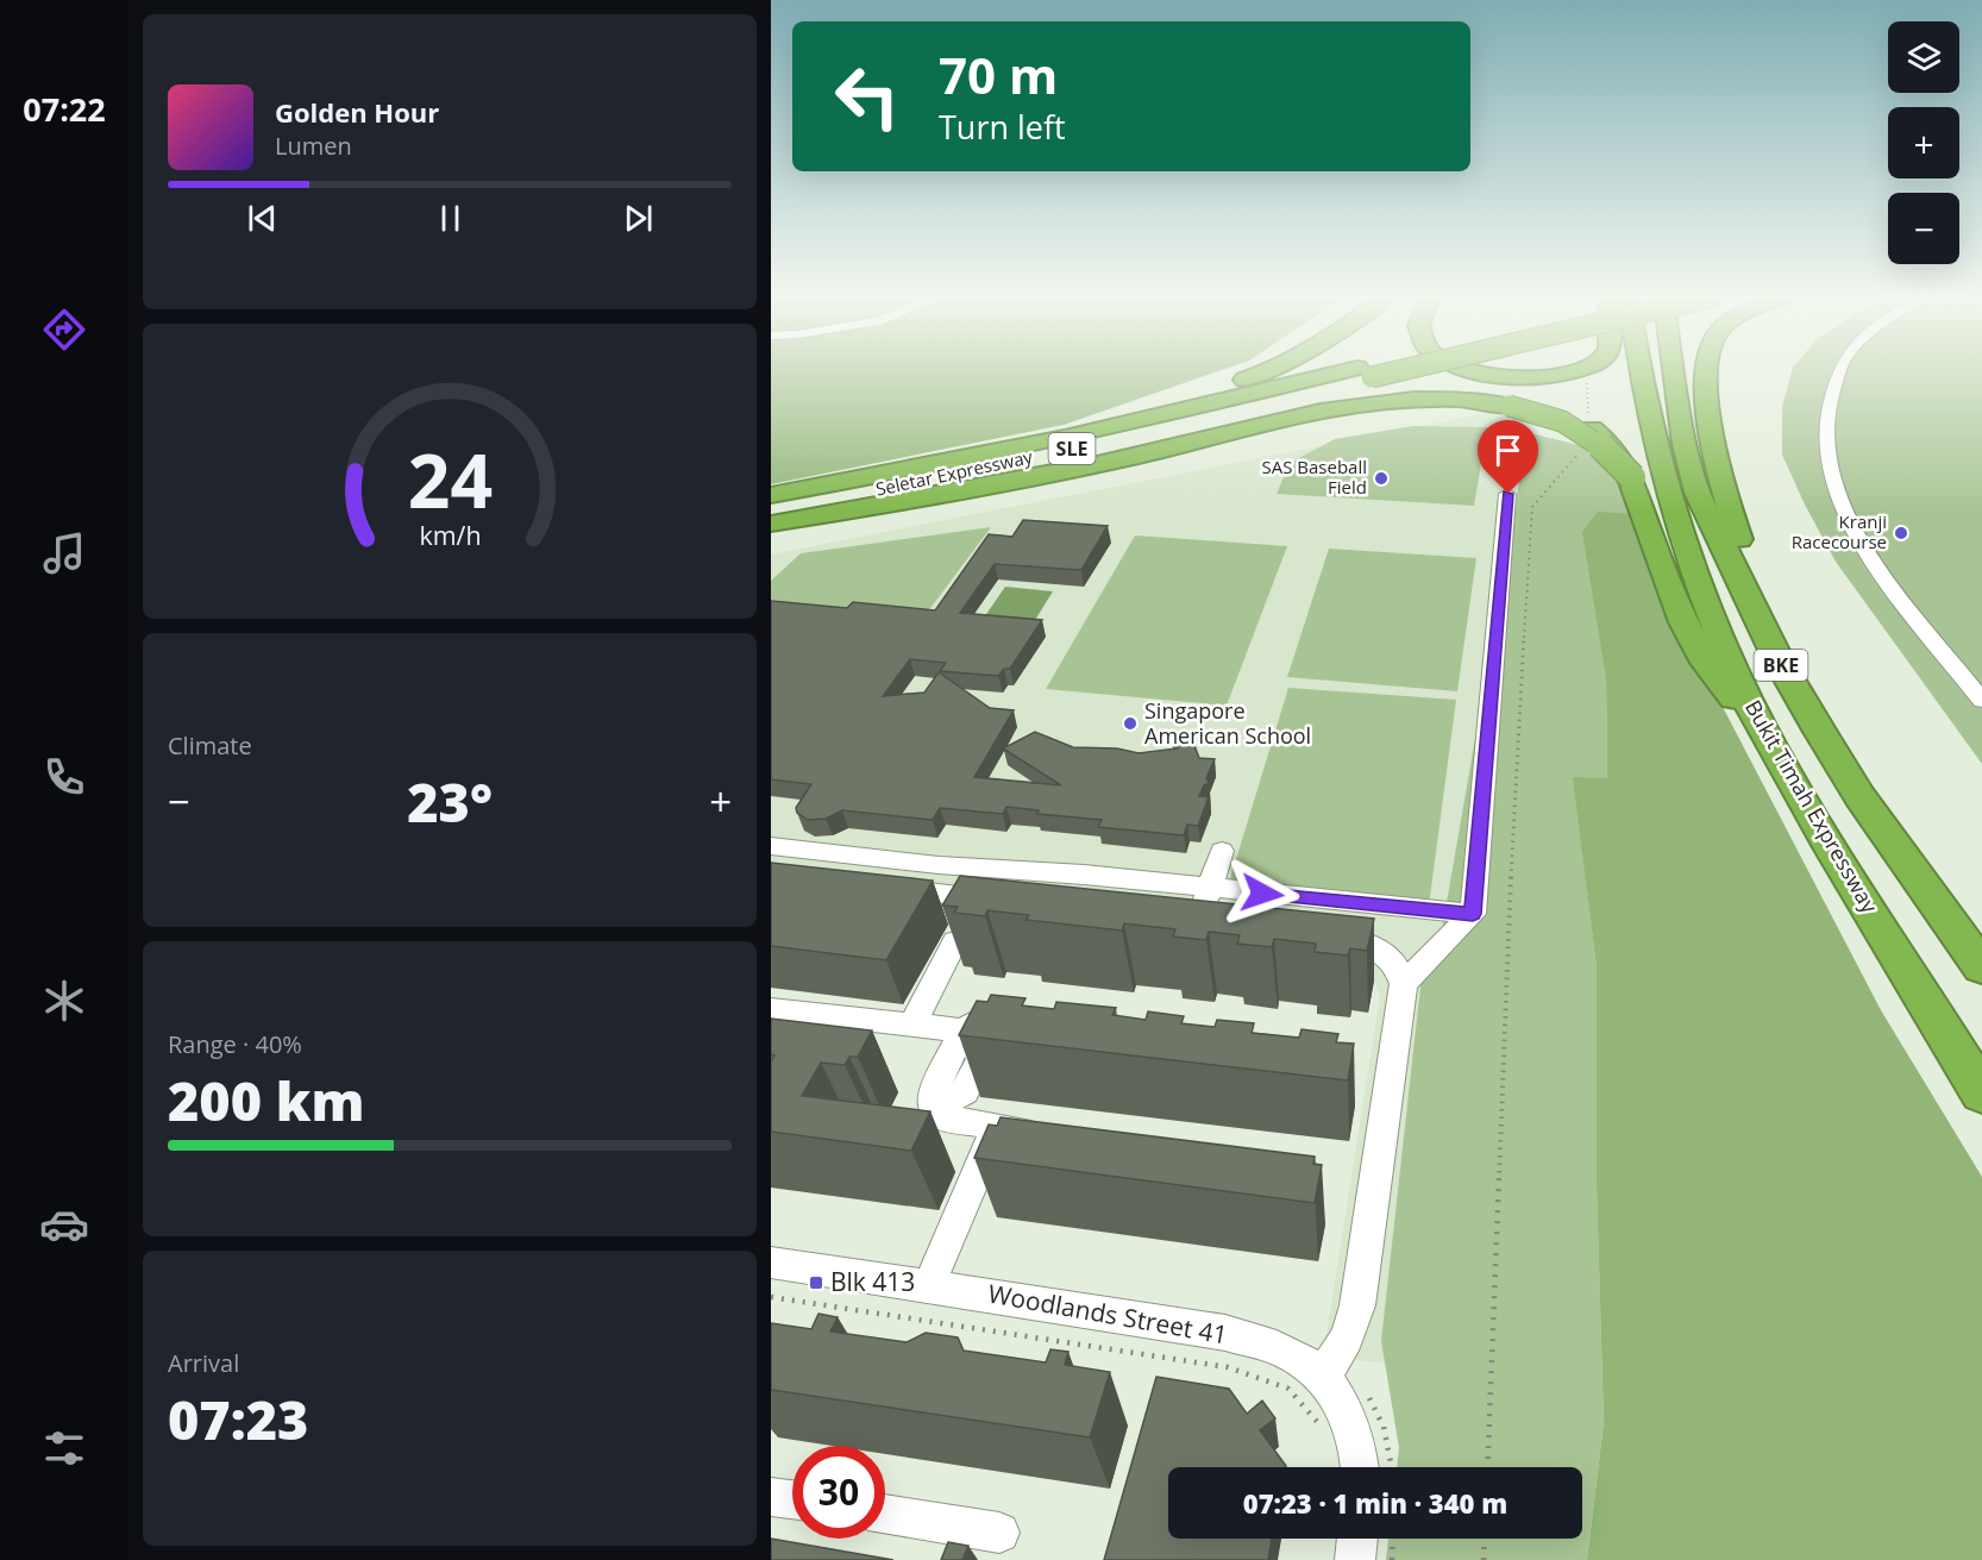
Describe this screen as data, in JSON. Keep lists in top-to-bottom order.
{
  "streets": {
    "highway": [
      "SLE",
      "Seletar Expressway",
      "BKE",
      "Bukit Timah Expressway"
    ],
    "street": ["Woodlands Street 41"]
  },
  "places": {
    "other": ["SAS Baseball Field", "Kranji Racecourse", "Singapore American School"],
    "transit": ["Blk 413"]
  },
  "page": {
    "tabs": "07:22",
    "map_buttons": ["+", "−"],
    "turn": ["70 m", "Turn left"],
    "song": ["Golden Hour", "Lumen"],
    "tile": [
      "Climate",
      ["Range · 40%", "200 km"],
      ["Arrival", "07:23"]
    ],
    "heat": ["−", "23°", "+"],
    "limit": "30",
    "trip": "07:23 · 1 min · 340 m",
    "gauge": ["24", "km/h"]
  }
}
